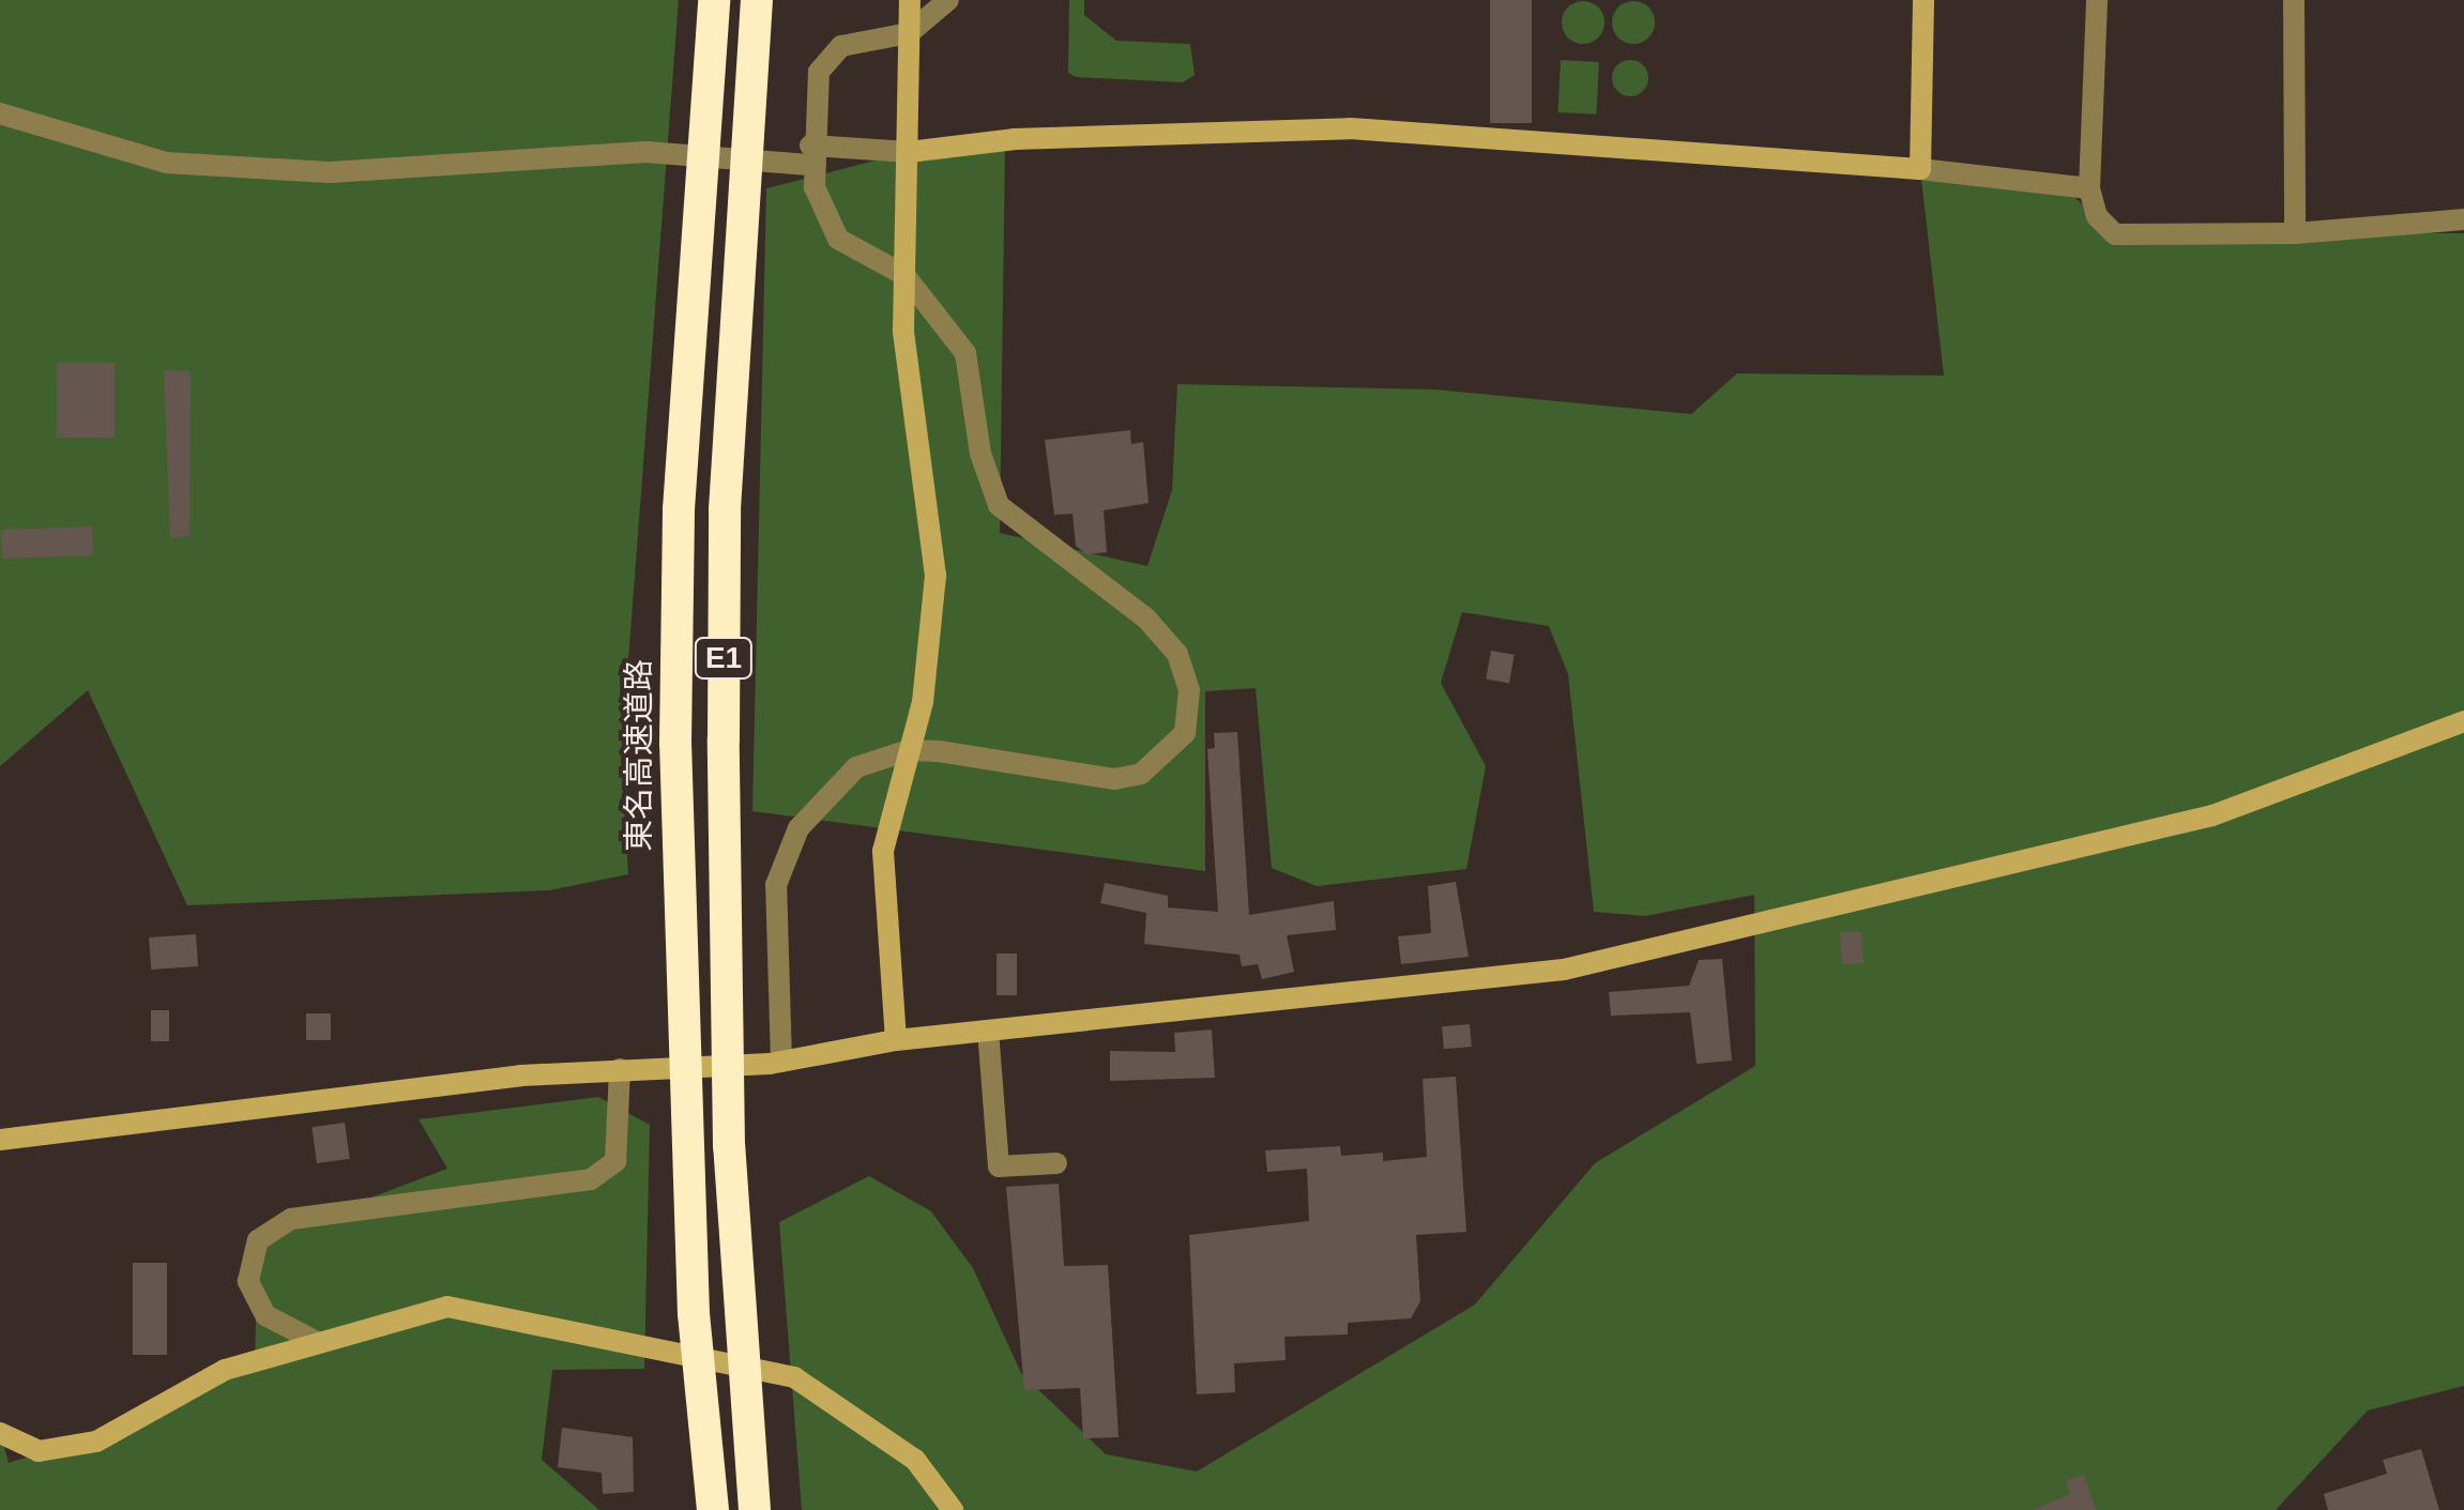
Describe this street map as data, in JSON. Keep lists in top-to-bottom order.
{
  "streets": {
    "highway": ["E1", "東名高速道路"]
  }
}
